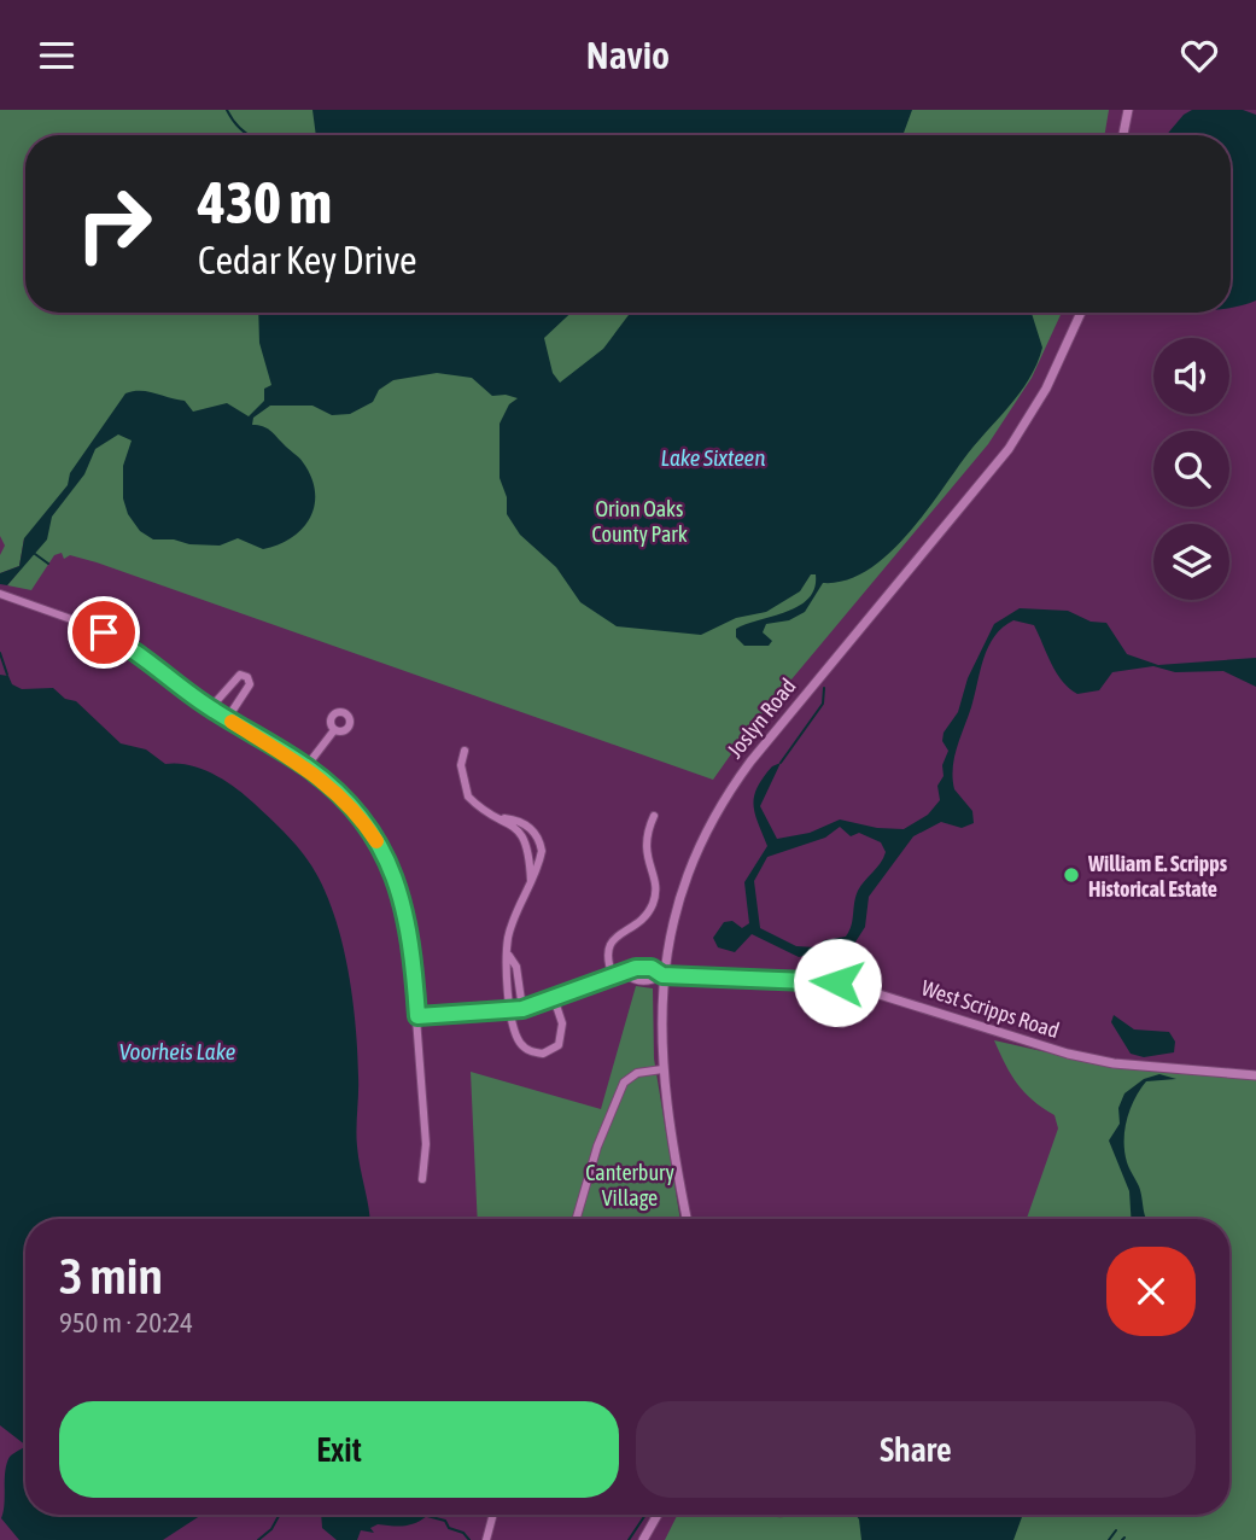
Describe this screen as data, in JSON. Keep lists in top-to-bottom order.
{
  "streets": {
    "street": ["Joslyn Road", "West Scripps Road"]
  },
  "crossings": [
    ["Joslyn Road", "West Scripps Road"]
  ],
  "water": ["Lake Sixteen", "Voorheis Lake"],
  "parks": ["Orion Oaks County Park", "Canterbury Village"],
  "places": ["William E. Scripps Historical Estate"],
  "page": {
    "header": "Navio",
    "turn": ["430 m", "Cedar Key Drive"],
    "heading": ["3 min", "950 m · 20:24"],
    "buttons": ["Exit", "Share"]
  }
}
